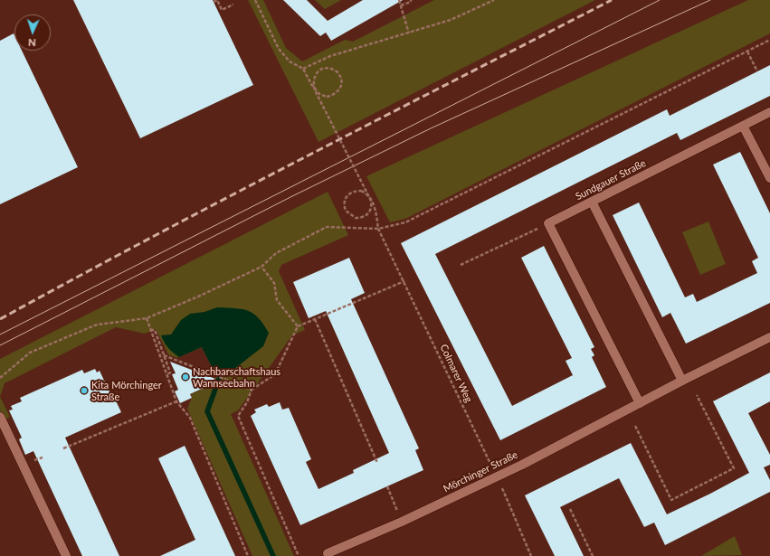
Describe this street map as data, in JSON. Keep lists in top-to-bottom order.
{
  "streets": {
    "street": ["Sundgauer Straße", "Mörchinger Straße"],
    "path": ["Colmarer Weg"]
  },
  "crossings": [
    ["Colmarer Weg", "Mörchinger Straße"]
  ],
  "places": ["Nachbarschaftshaus Wannseebahn", "Kita Mörchinger Straße"],
  "north": "bottom"
}
